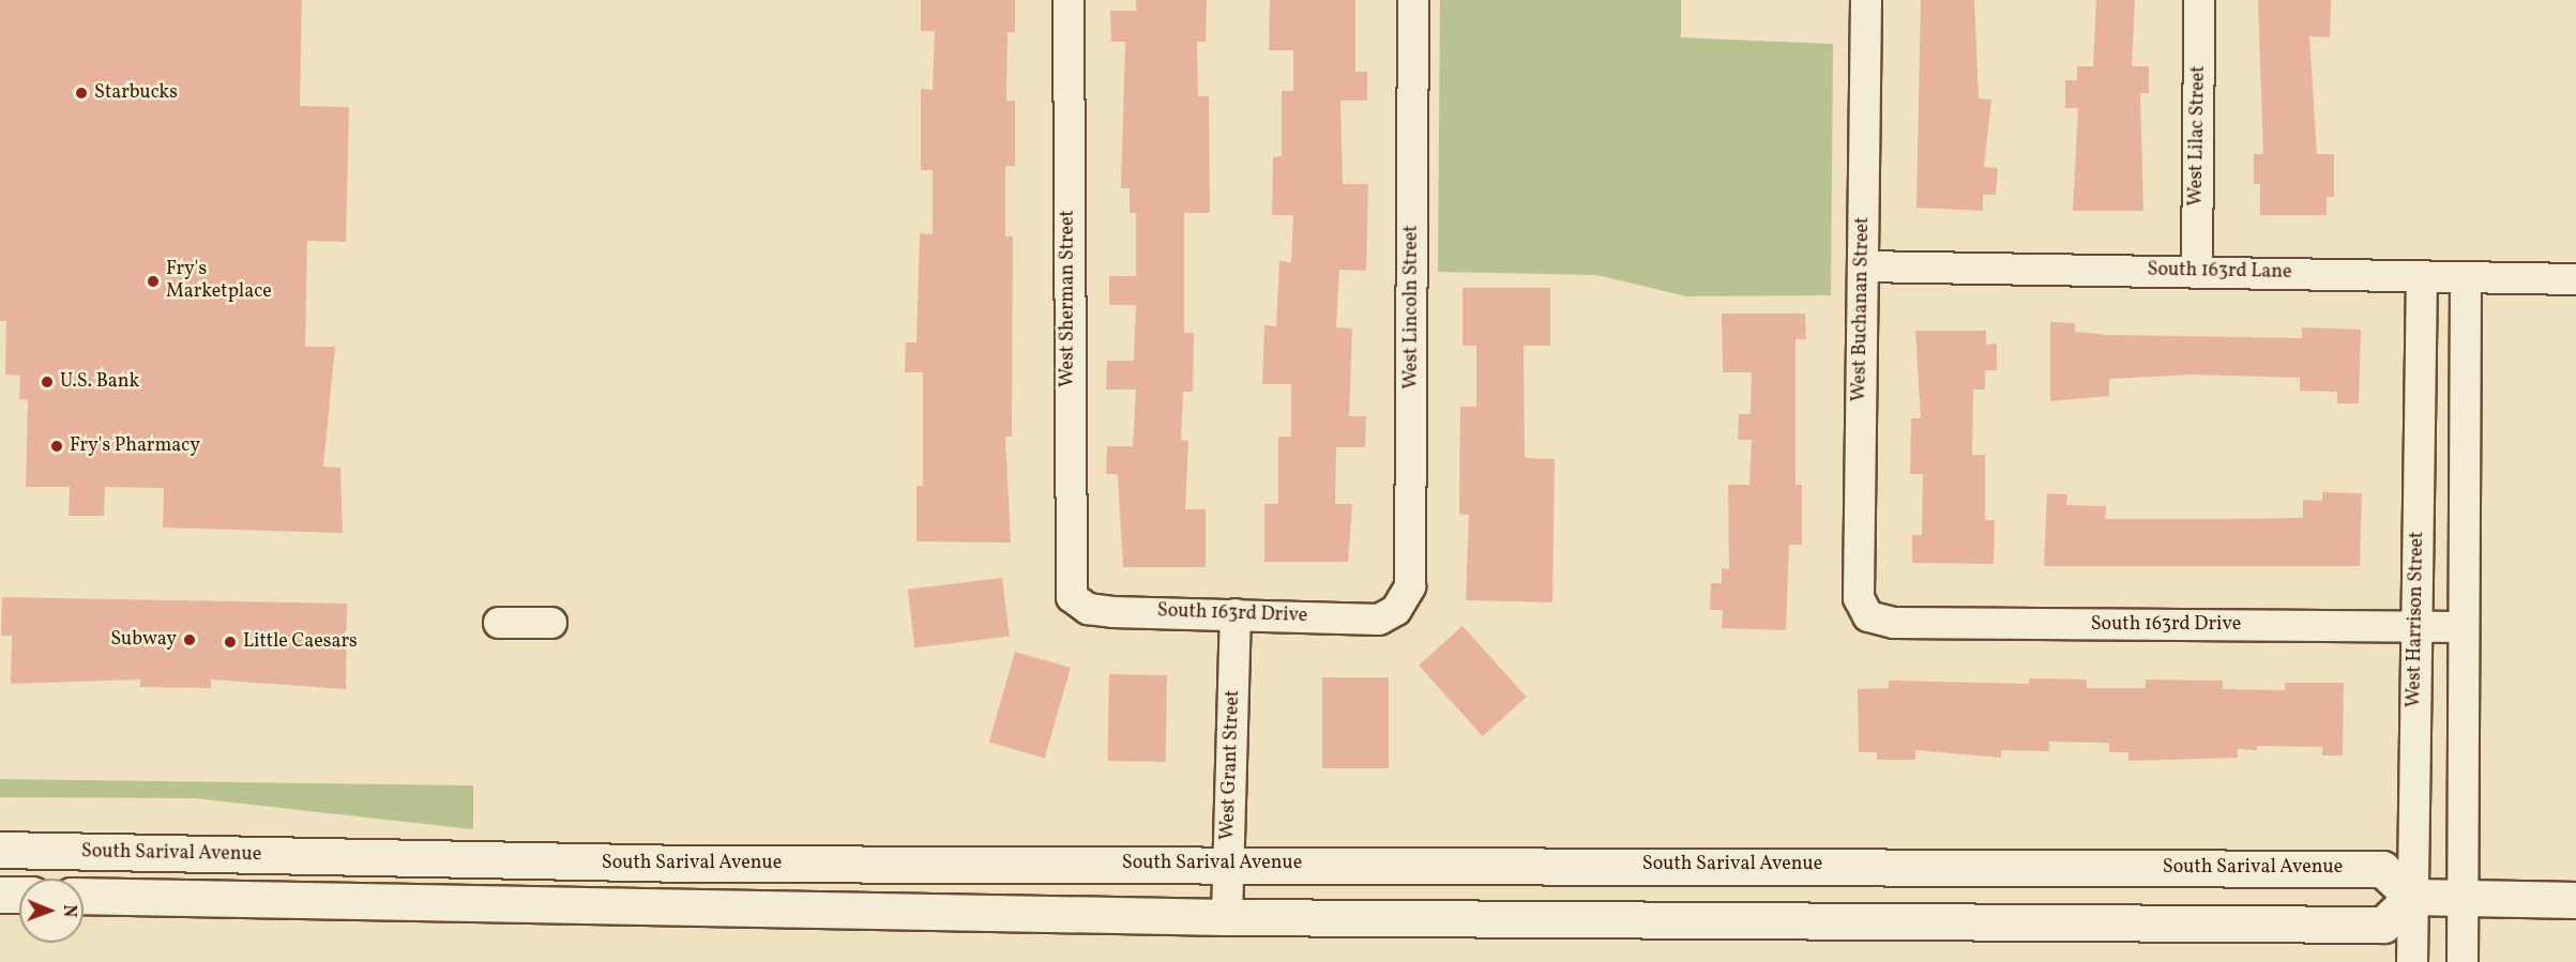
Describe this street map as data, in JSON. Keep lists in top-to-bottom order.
{
  "streets": {
    "main road": ["South Sarival Avenue"],
    "street": [
      "West Lilac Street",
      "South 163rd Lane",
      "West Sherman Street",
      "West Lincoln Street",
      "West Buchanan Street",
      "South 163rd Drive",
      "West Harrison Street",
      "West Grant Street"
    ]
  },
  "crossings": [
    ["West Lilac Street", "South 163rd Lane"],
    ["South 163rd Lane", "West Buchanan Street"],
    ["South 163rd Lane", "West Harrison Street"],
    ["West Sherman Street", "South 163rd Drive"],
    ["West Lincoln Street", "South 163rd Drive"],
    ["West Buchanan Street", "South 163rd Drive"],
    ["South 163rd Drive", "West Harrison Street"],
    ["South 163rd Drive", "West Grant Street"],
    ["West Harrison Street", "South Sarival Avenue"],
    ["West Grant Street", "South Sarival Avenue"]
  ],
  "places": [
    "Starbucks",
    "Fry's Marketplace",
    "U.S. Bank",
    "Fry's Pharmacy",
    "Subway",
    "Little Caesars"
  ],
  "north": "right"
}
